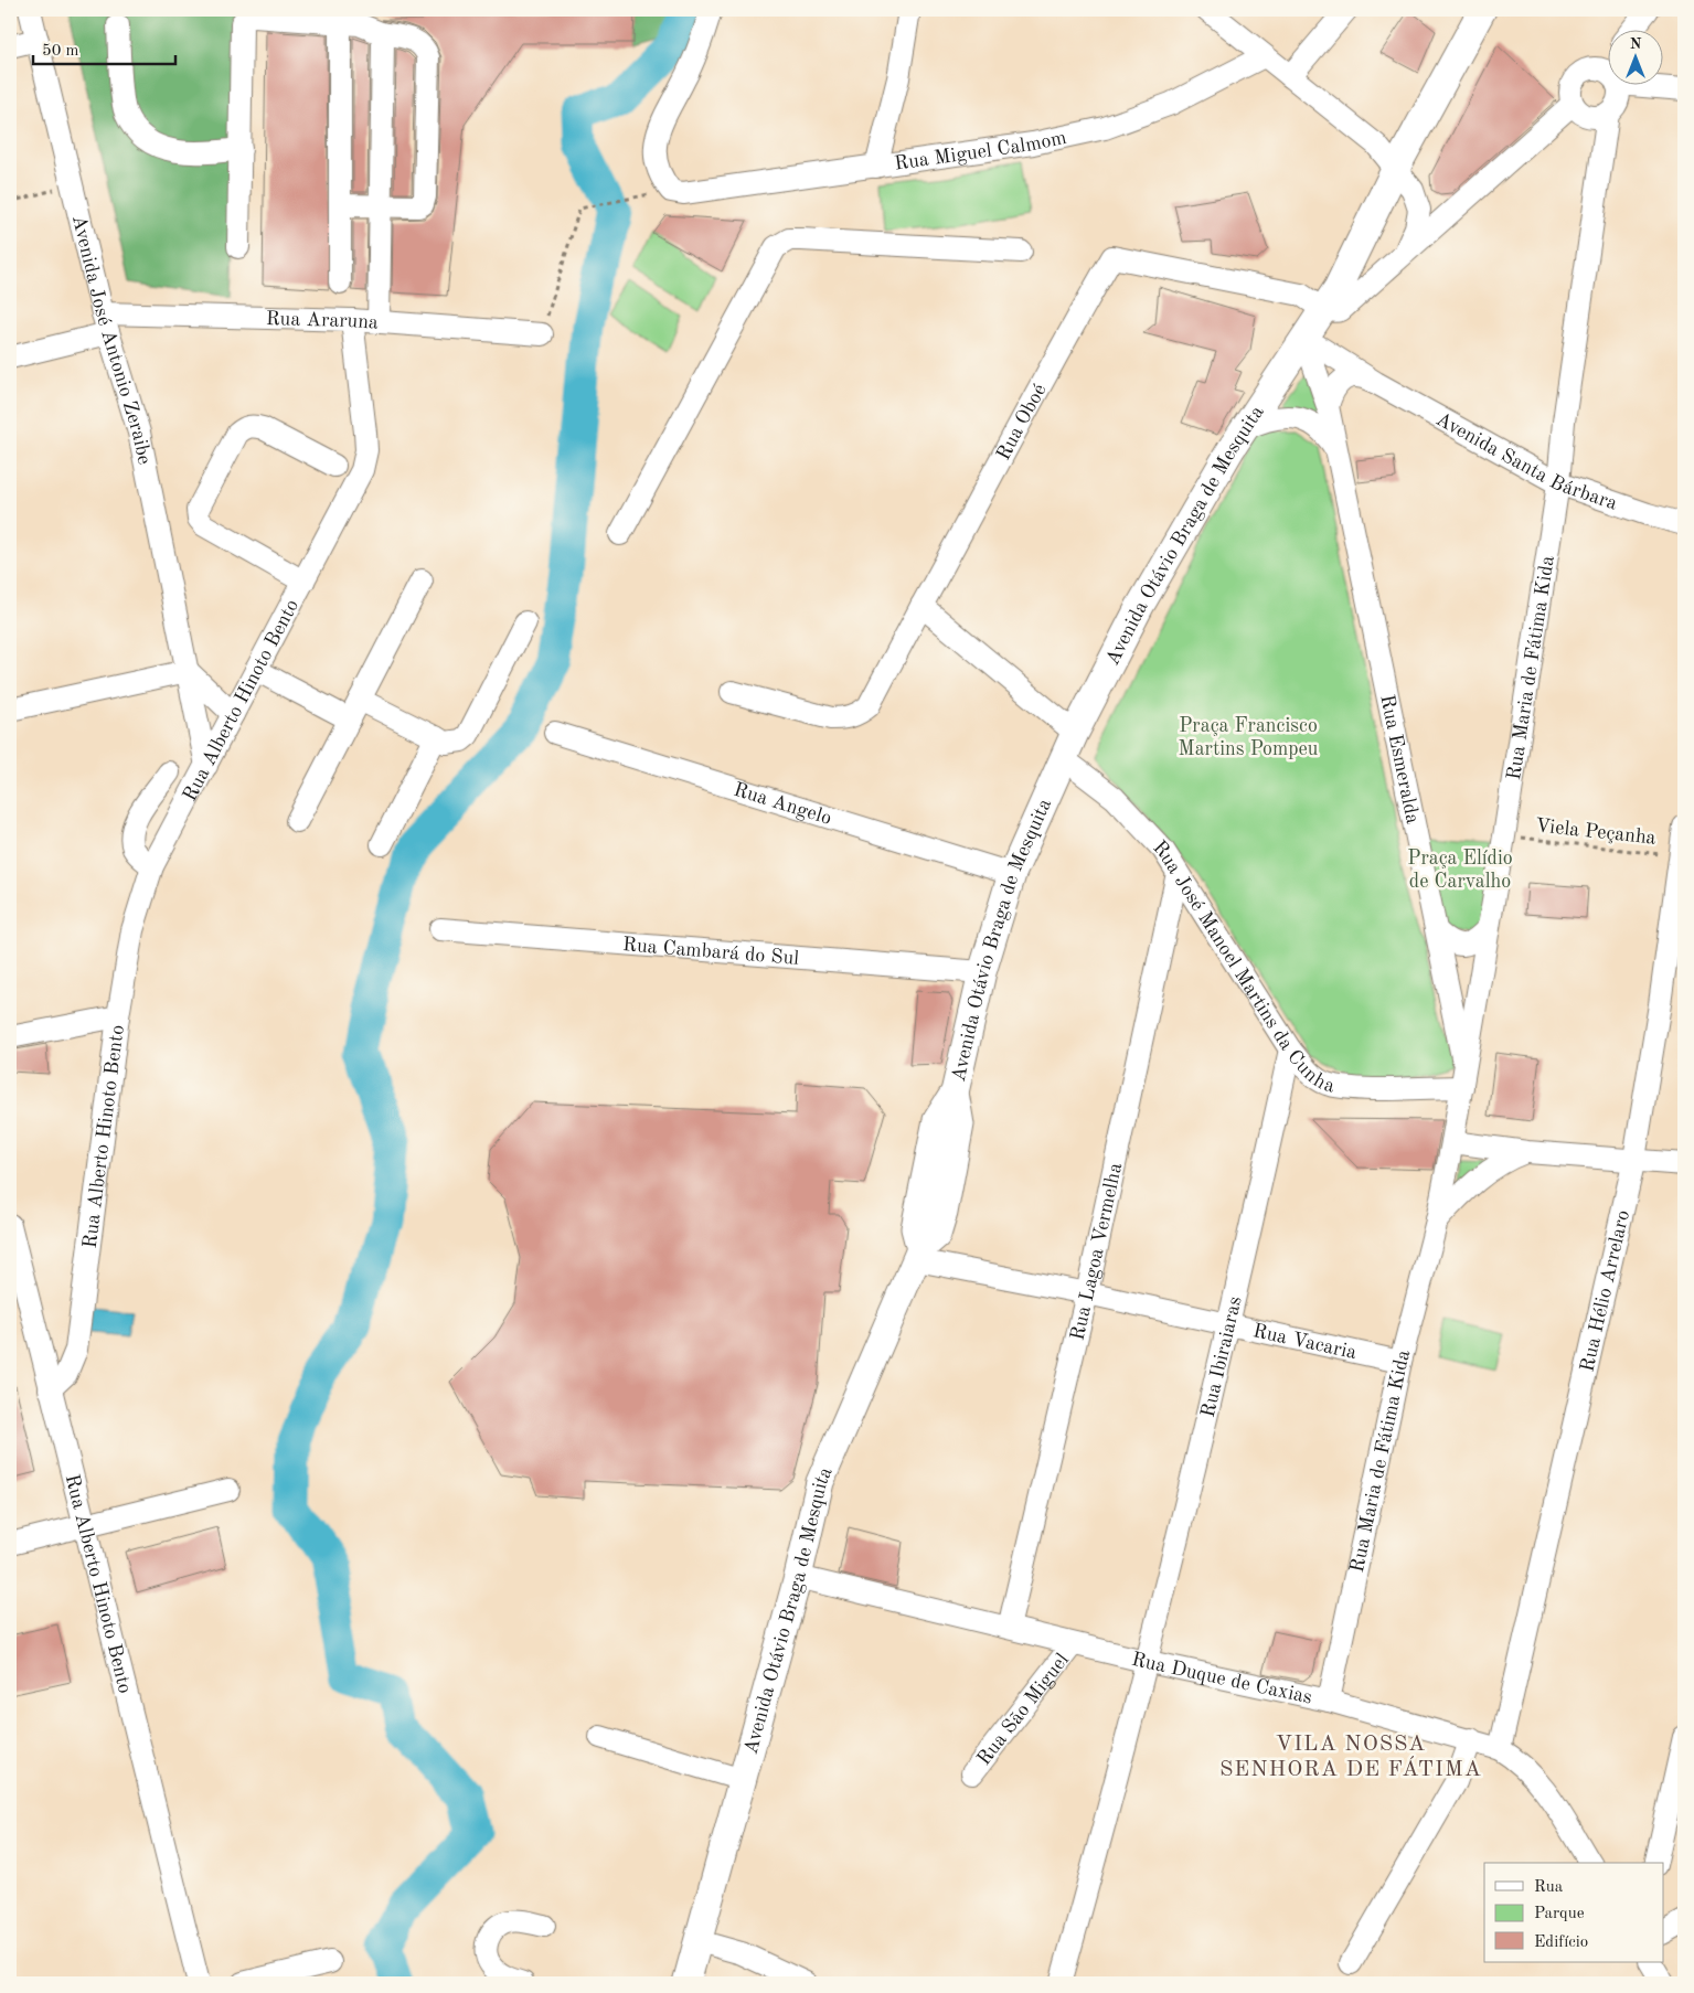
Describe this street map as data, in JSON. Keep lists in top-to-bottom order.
{
  "streets": {
    "main road": ["Avenida Otávio Braga de Mesquita"],
    "street": [
      "Rua Miguel Calmom",
      "Rua Araruna",
      "Avenida José Antonio Zeraibe",
      "Rua Oboé",
      "Avenida Santa Bárbara",
      "Rua Maria de Fátima Kida",
      "Rua Alberto Hinoto Bento",
      "Rua Esmeralda",
      "Rua Angelo",
      "Rua Cambará do Sul",
      "Rua José Manoel Martins da Cunha",
      "Rua Lagoa Vermelha",
      "Rua Hélio Arrelaro",
      "Rua Vacaria",
      "Rua Ibiraiaras",
      "Rua Duque de Caxias",
      "Rua São Miguel"
    ],
    "path": ["Viela Peçanha"]
  },
  "crossings": [
    ["Rua Araruna", "Avenida José Antonio Zeraibe"],
    ["Rua Araruna", "Rua Alberto Hinoto Bento"],
    ["Avenida José Antonio Zeraibe", "Rua Alberto Hinoto Bento"],
    ["Rua Oboé", "Avenida Otávio Braga de Mesquita"],
    ["Avenida Santa Bárbara", "Avenida Otávio Braga de Mesquita"],
    ["Avenida Santa Bárbara", "Rua Maria de Fátima Kida"],
    ["Avenida Santa Bárbara", "Rua Esmeralda"],
    ["Avenida Otávio Braga de Mesquita", "Rua Esmeralda"],
    ["Avenida Otávio Braga de Mesquita", "Rua Angelo"],
    ["Avenida Otávio Braga de Mesquita", "Rua Cambará do Sul"],
    ["Avenida Otávio Braga de Mesquita", "Rua José Manoel Martins da Cunha"],
    ["Avenida Otávio Braga de Mesquita", "Rua Vacaria"],
    ["Avenida Otávio Braga de Mesquita", "Rua Duque de Caxias"],
    ["Rua Maria de Fátima Kida", "Rua Esmeralda"],
    ["Rua Maria de Fátima Kida", "Viela Peçanha"],
    ["Rua Maria de Fátima Kida", "Rua José Manoel Martins da Cunha"],
    ["Rua Maria de Fátima Kida", "Rua Vacaria"],
    ["Rua Maria de Fátima Kida", "Rua Duque de Caxias"],
    ["Rua Esmeralda", "Rua José Manoel Martins da Cunha"],
    ["Viela Peçanha", "Rua Hélio Arrelaro"],
    ["Rua José Manoel Martins da Cunha", "Rua Lagoa Vermelha"],
    ["Rua José Manoel Martins da Cunha", "Rua Ibiraiaras"],
    ["Rua Lagoa Vermelha", "Rua Vacaria"],
    ["Rua Lagoa Vermelha", "Rua Duque de Caxias"],
    ["Rua Hélio Arrelaro", "Rua Duque de Caxias"],
    ["Rua Vacaria", "Rua Ibiraiaras"],
    ["Rua Ibiraiaras", "Rua Duque de Caxias"],
    ["Rua Duque de Caxias", "Rua São Miguel"]
  ],
  "districts": ["VILA NOSSA SENHORA DE FÁTIMA"],
  "parks": ["Praça Francisco Martins Pompeu", "Praça Elídio de Carvalho"],
  "legend": ["Rua", "Parque", "Edifício"],
  "scale_bar": "50 m",
  "north": "top"
}
